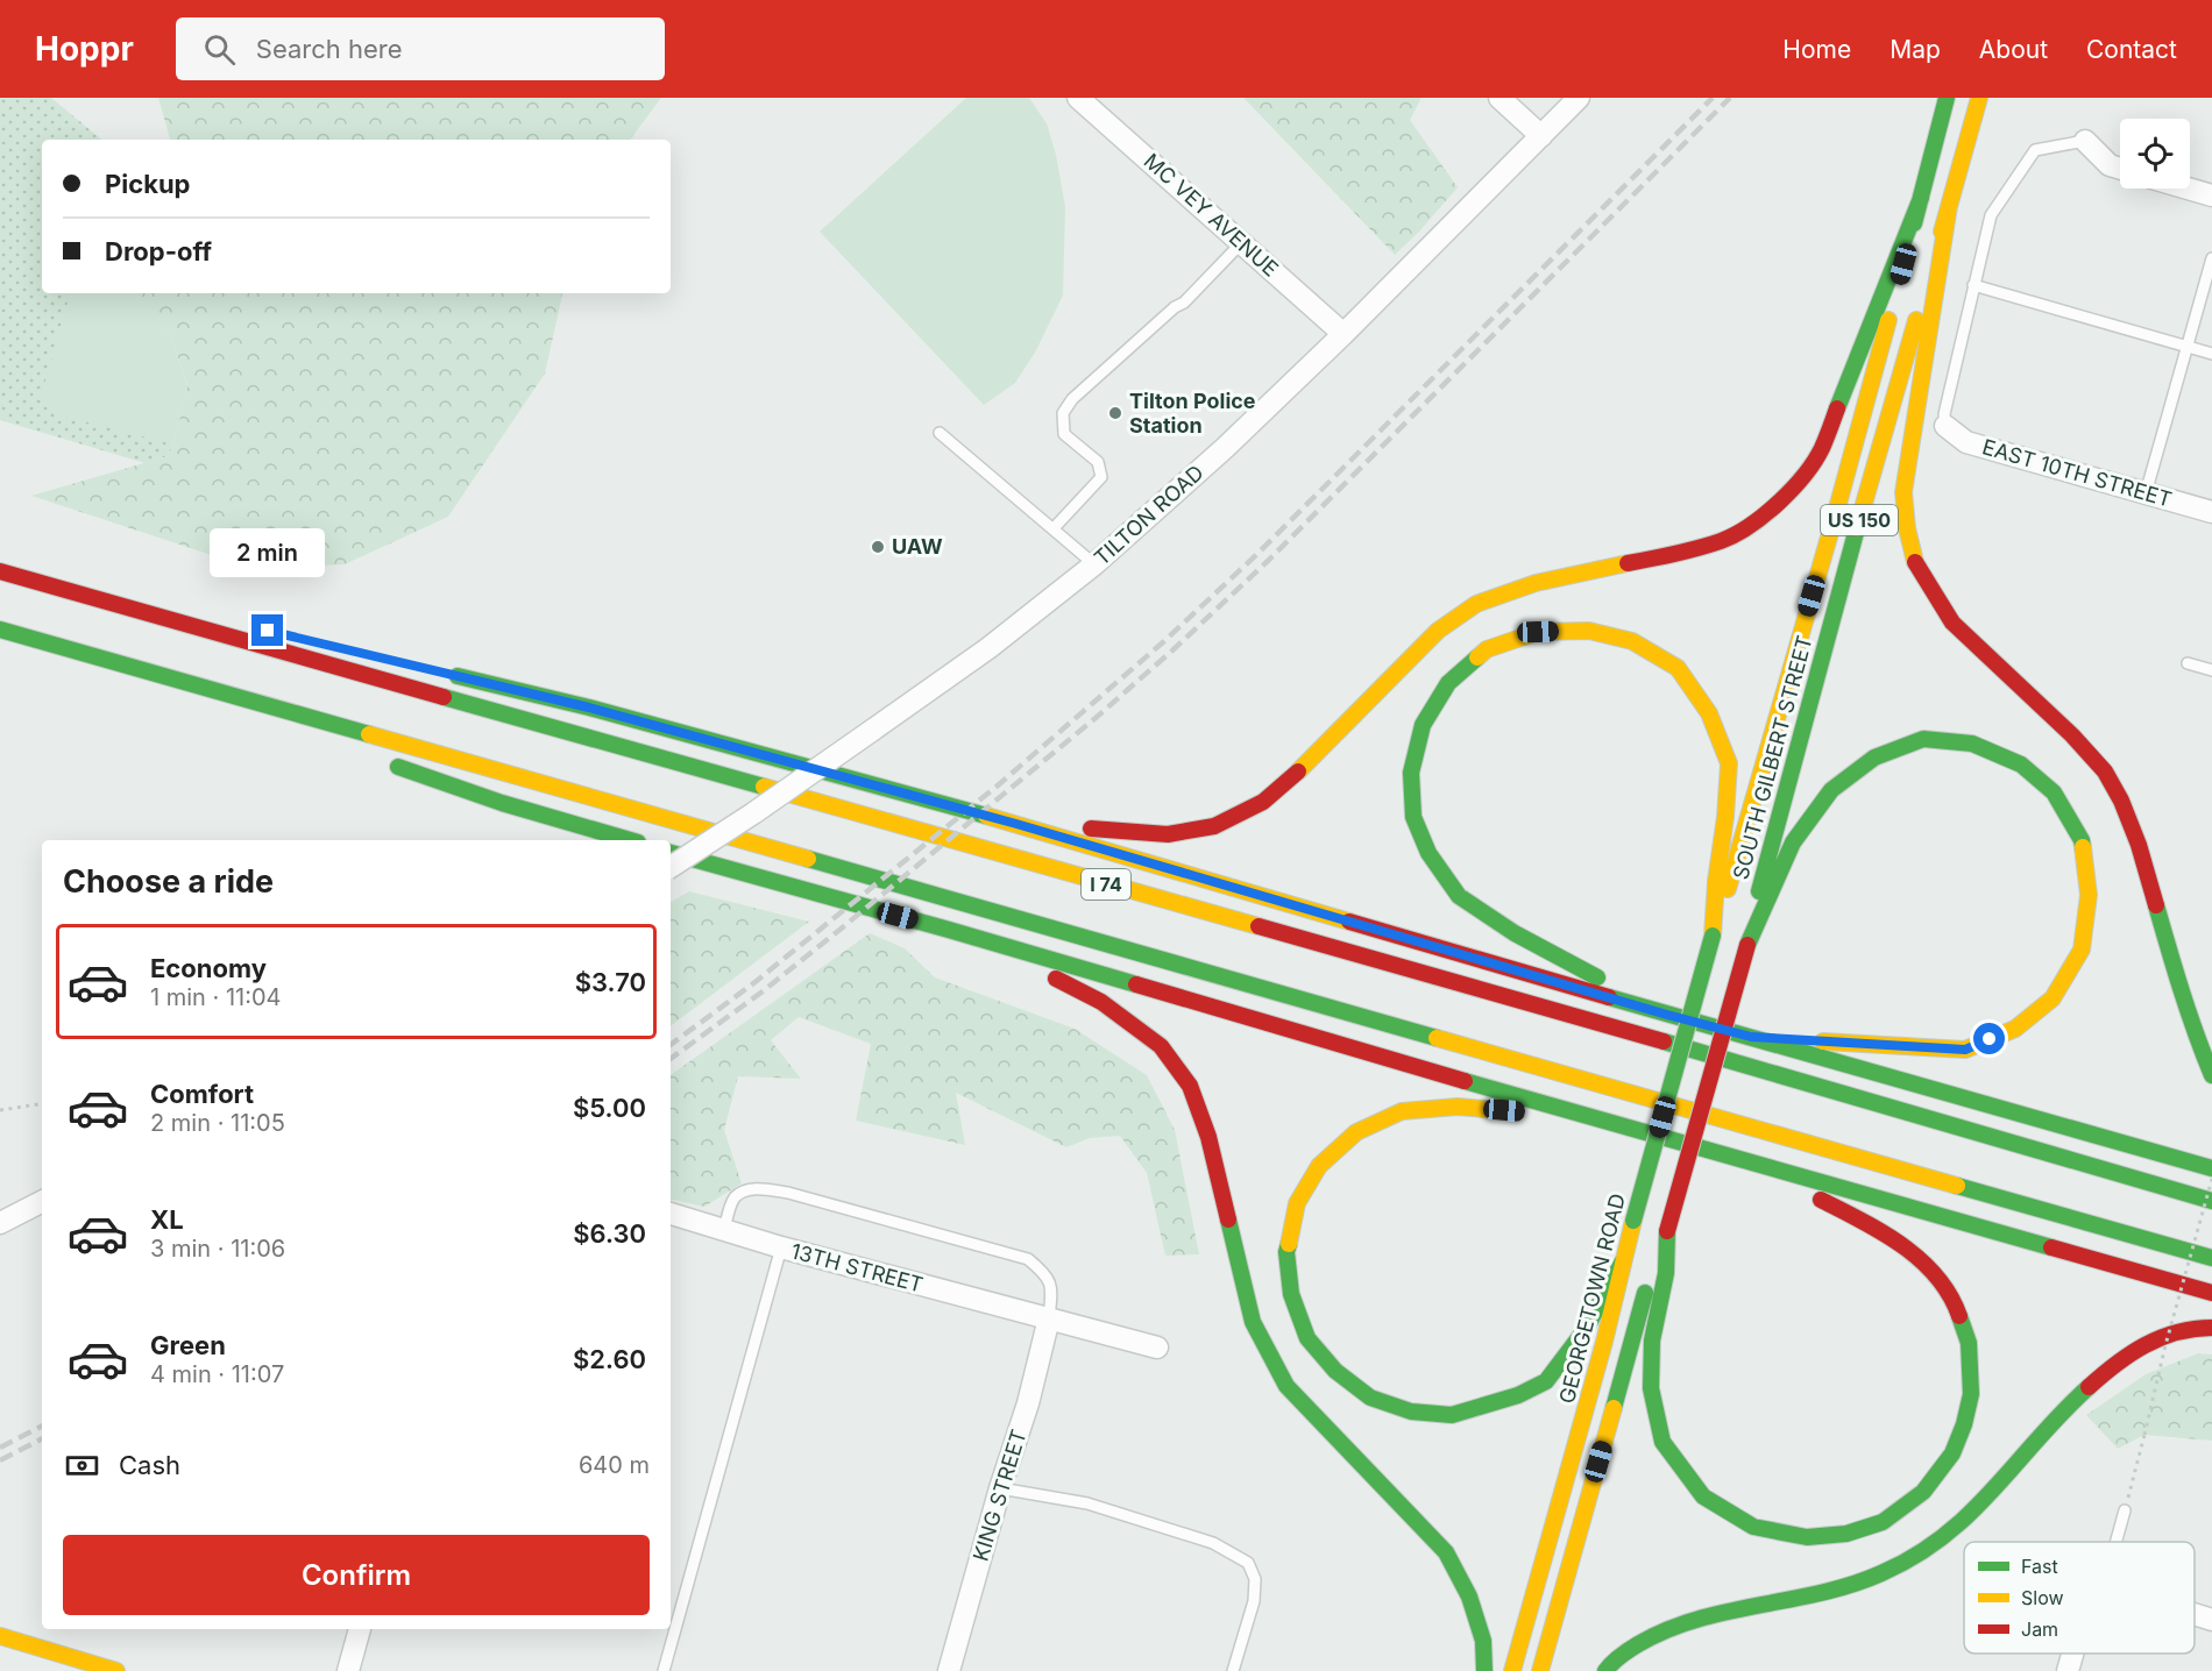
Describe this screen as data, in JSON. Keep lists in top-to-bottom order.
{
  "streets": {
    "main road": [
      "US 150",
      "SOUTH GILBERT STREET",
      "I 74",
      "GEORGETOWN ROAD"
    ],
    "street": [
      "MC VEY AVENUE",
      "EAST 10TH STREET",
      "TILTON ROAD",
      "13TH STREET",
      "KING STREET"
    ]
  },
  "crossings": [
    ["MC VEY AVENUE", "TILTON ROAD"],
    ["US 150", "SOUTH GILBERT STREET"],
    ["SOUTH GILBERT STREET", "GEORGETOWN ROAD"],
    ["13TH STREET", "KING STREET"]
  ],
  "places": ["Tilton Police Station", "UAW"],
  "legend": ["Fast", "Slow", "Jam"],
  "page": {
    "header": "Hoppr",
    "search": "Search here",
    "nav": [
      "Home",
      "Map",
      "About",
      "Contact"
    ],
    "banner": ["Pickup", "Drop-off"],
    "bubble": "2 min",
    "heading": "Choose a ride",
    "list": [
      {
        "name": "Economy",
        "note": "1 min · 11:04",
        "value": "$3.70"
      },
      {
        "name": "Comfort",
        "note": "2 min · 11:05",
        "value": "$5.00"
      },
      {
        "name": "XL",
        "note": "3 min · 11:06",
        "value": "$6.30"
      },
      {
        "name": "Green",
        "note": "4 min · 11:07",
        "value": "$2.60"
      }
    ],
    "pay": ["Cash", "640 m"],
    "buttons": "Confirm"
  }
}
